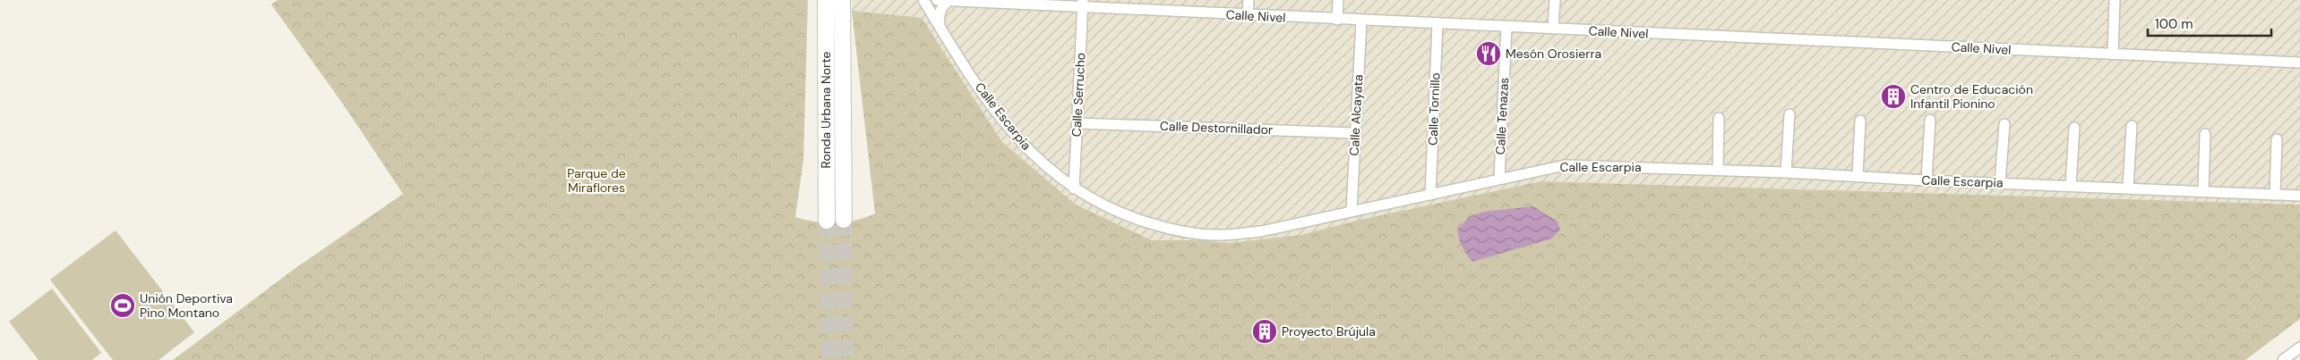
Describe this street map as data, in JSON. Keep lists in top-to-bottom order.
{
  "streets": {
    "main road": ["Ronda Urbana Norte"],
    "street": [
      "Calle Nivel",
      "Calle Serrucho",
      "Calle Tornillo",
      "Calle Alcayata",
      "Calle Escarpia",
      "Calle Tenazas",
      "Calle Destornillador"
    ]
  },
  "crossings": [
    ["Calle Nivel", "Calle Serrucho"],
    ["Calle Nivel", "Calle Tornillo"],
    ["Calle Nivel", "Calle Alcayata"],
    ["Calle Nivel", "Calle Tenazas"],
    ["Calle Serrucho", "Calle Escarpia"],
    ["Calle Serrucho", "Calle Destornillador"],
    ["Calle Tornillo", "Calle Escarpia"],
    ["Calle Alcayata", "Calle Escarpia"],
    ["Calle Alcayata", "Calle Destornillador"],
    ["Calle Escarpia", "Calle Tenazas"]
  ],
  "parks": ["Parque de Miraflores"],
  "places": {
    "restaurant": ["Mesón Orosierra"],
    "building": ["Centro de Educación Infantil Pionino", "Proyecto Brújula"],
    "sports": ["Unión Deportiva Pino Montano"]
  },
  "scale_bar": "100 m"
}
